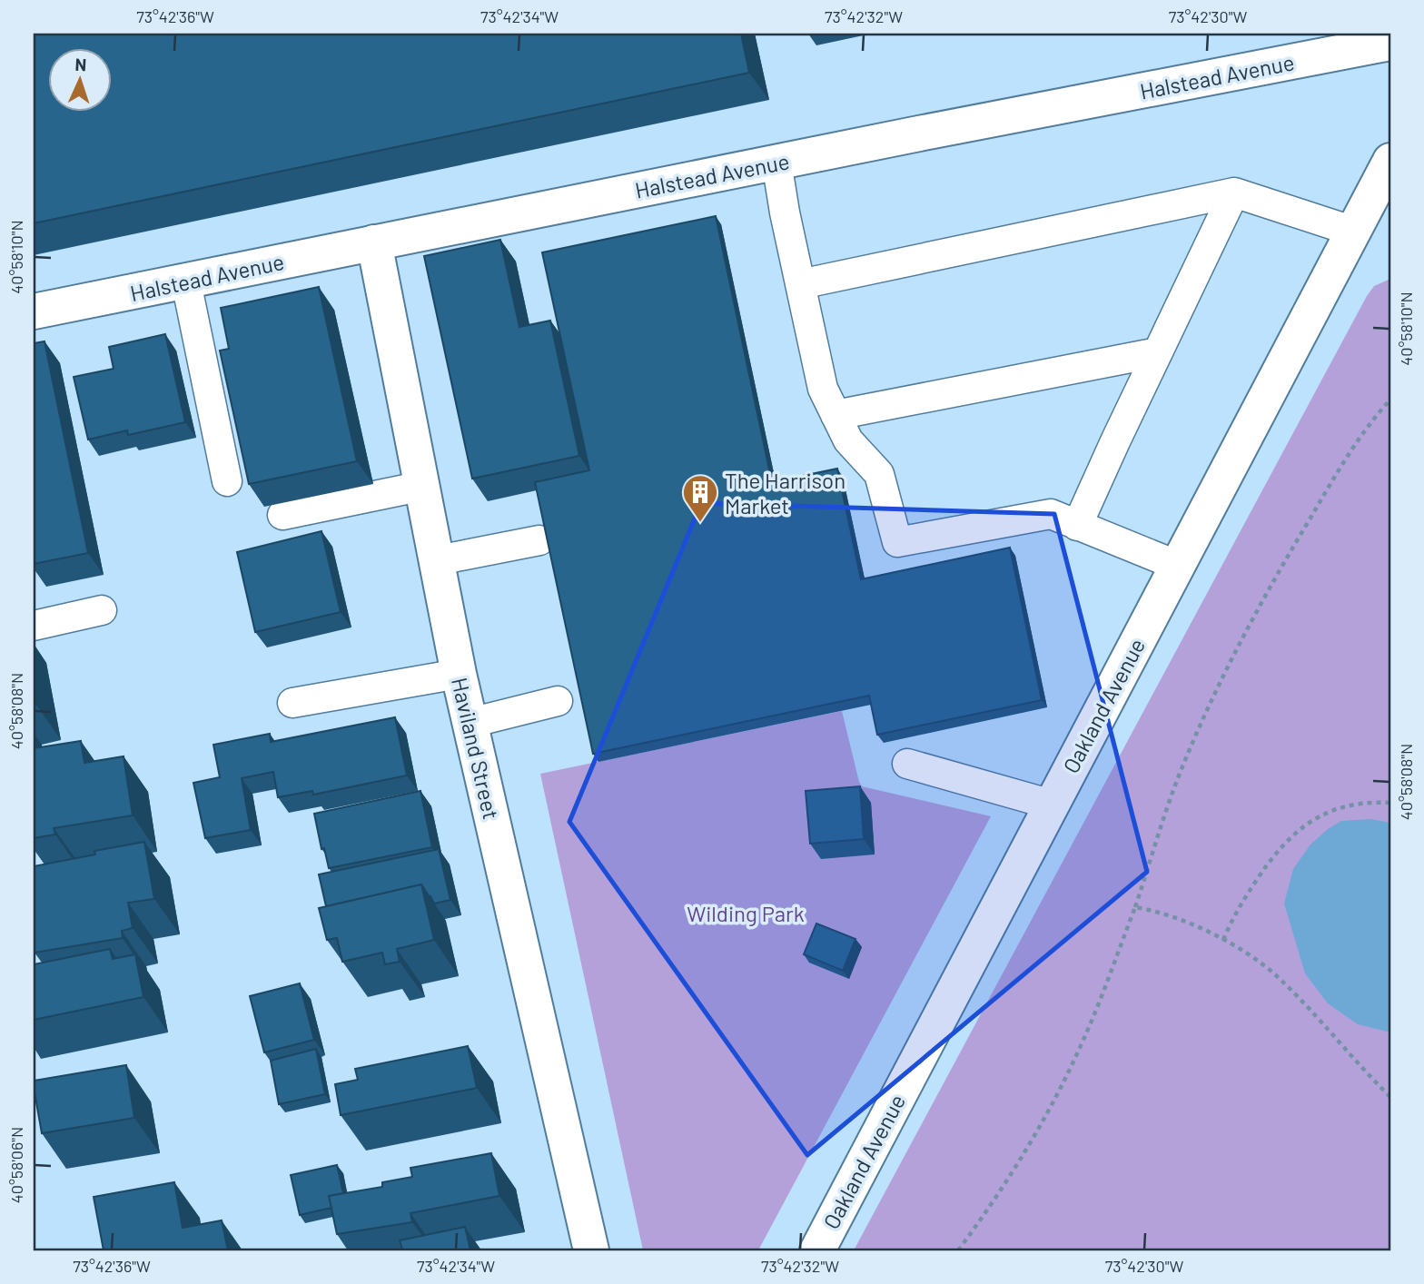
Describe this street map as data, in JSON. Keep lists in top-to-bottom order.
{
  "streets": {
    "street": ["Halstead Avenue", "Oakland Avenue", "Haviland Street"]
  },
  "crossings": [
    ["Halstead Avenue", "Haviland Street"]
  ],
  "parks": ["Wilding Park"],
  "places": {
    "building": ["The Harrison Market"]
  },
  "north": "top",
  "coordinates": [
    "73°42'36\"W",
    "73°42'34\"W",
    "73°42'32\"W",
    "73°42'30\"W",
    "40°58'10\"N",
    "40°58'08\"N",
    "40°58'06\"N"
  ]
}
